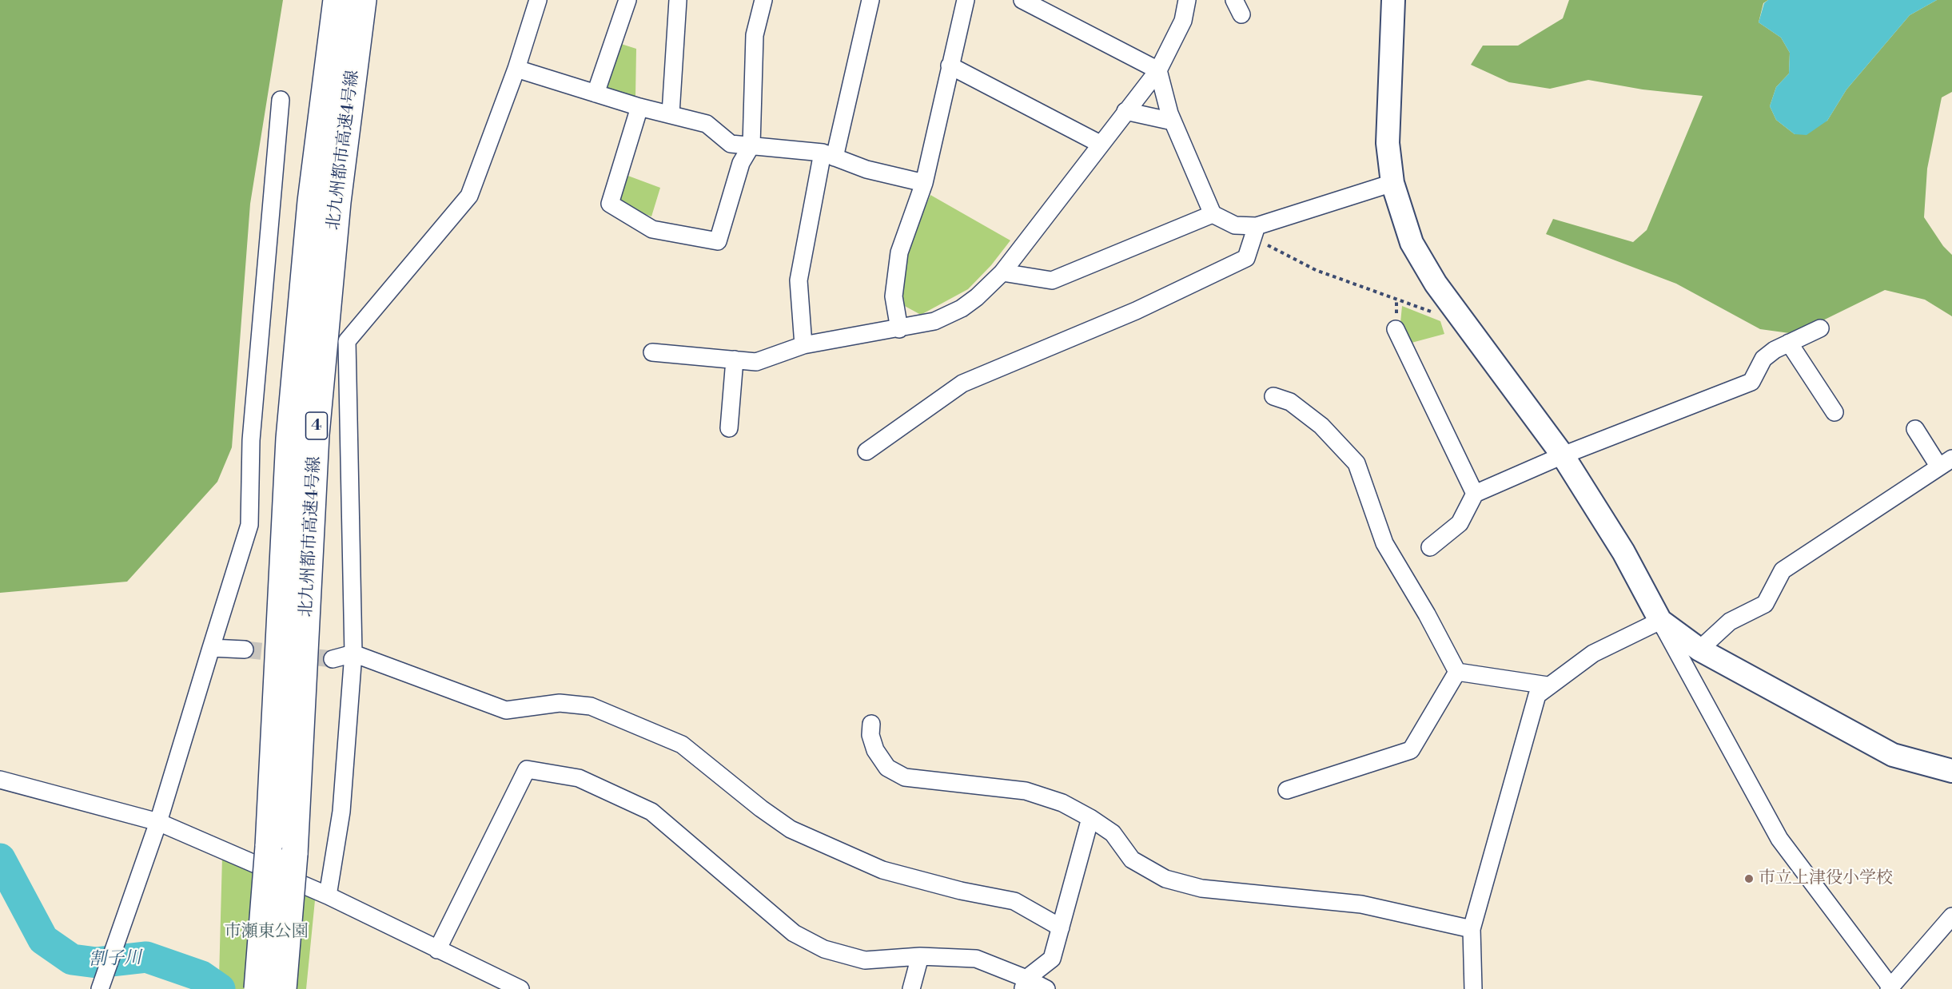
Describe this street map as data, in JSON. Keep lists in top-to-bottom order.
{
  "streets": {
    "highway": ["北九州都市高速4号線", "4"]
  },
  "water": ["割子川"],
  "parks": ["市瀬東公園"],
  "places": ["市立上津役小学校"]
}
